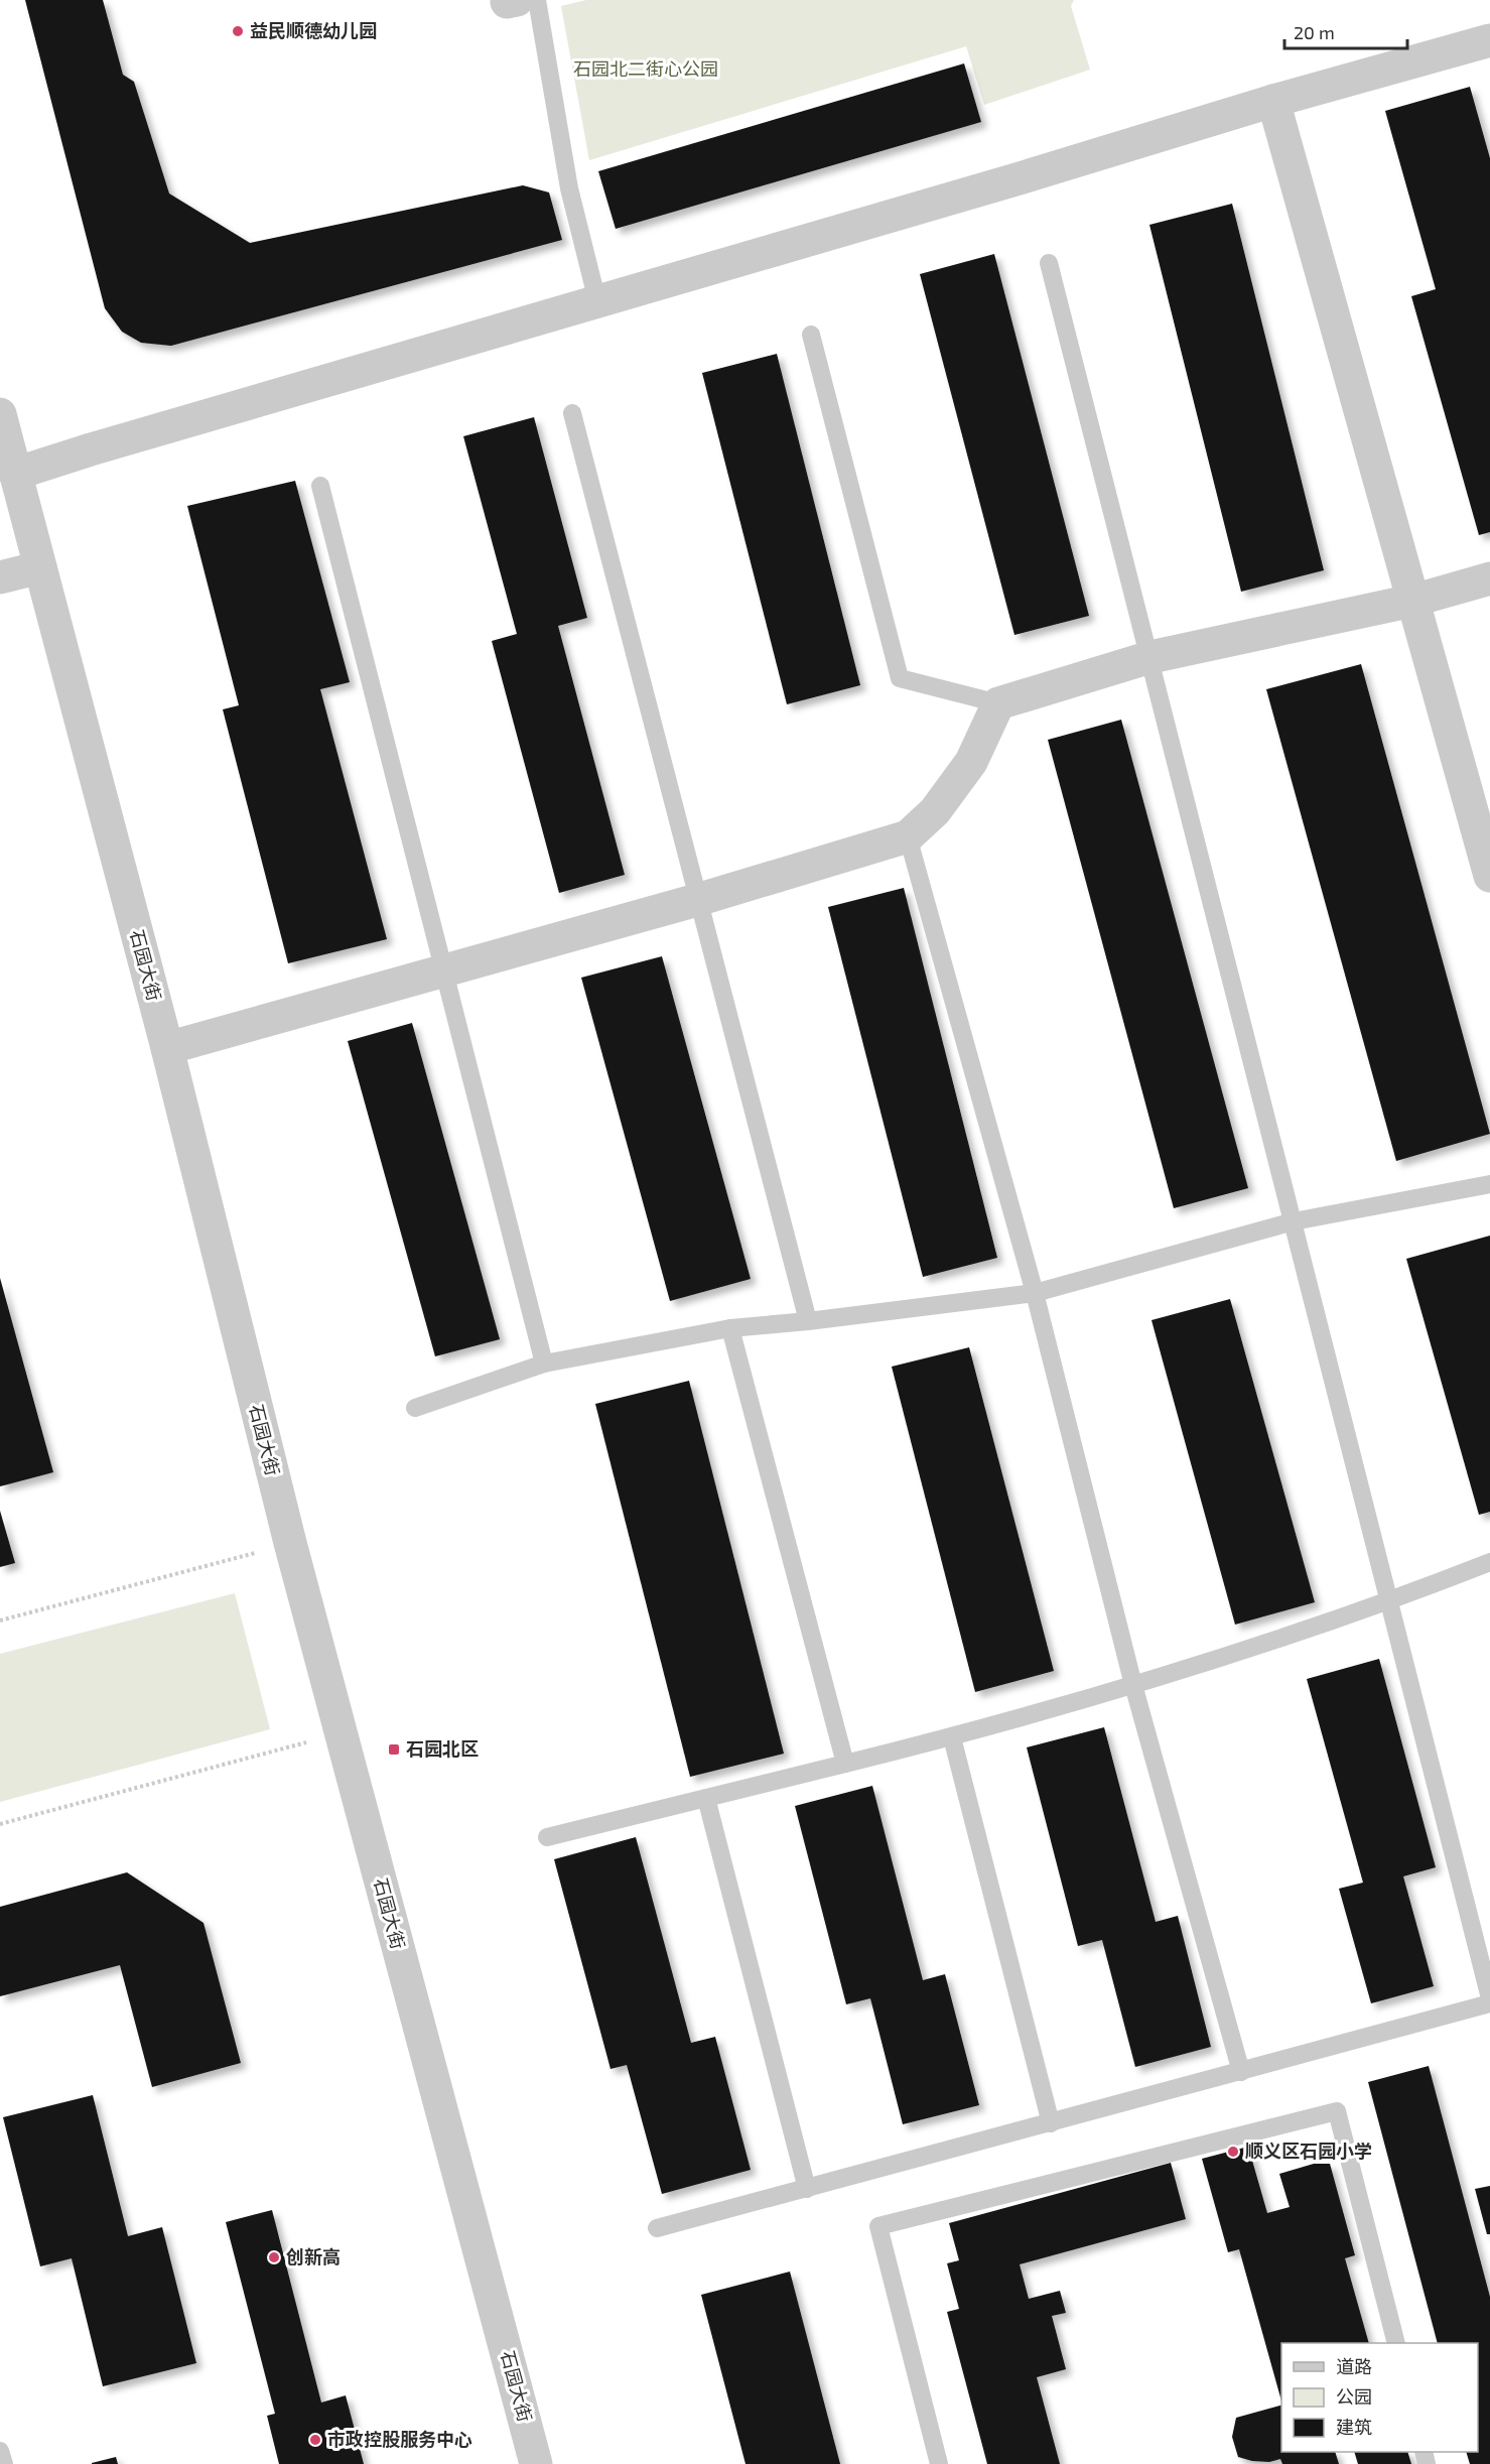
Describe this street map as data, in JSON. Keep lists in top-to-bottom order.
{
  "streets": {
    "street": ["石园大街"]
  },
  "parks": ["石园北二街心公园"],
  "places": {
    "other": [
      "益民顺德幼儿园",
      "顺义区石园小学",
      "创新高",
      "市政控股服务中心"
    ],
    "transit": ["石园北区"]
  },
  "legend": ["道路", "公园", "建筑"],
  "scale_bar": "20 m"
}
